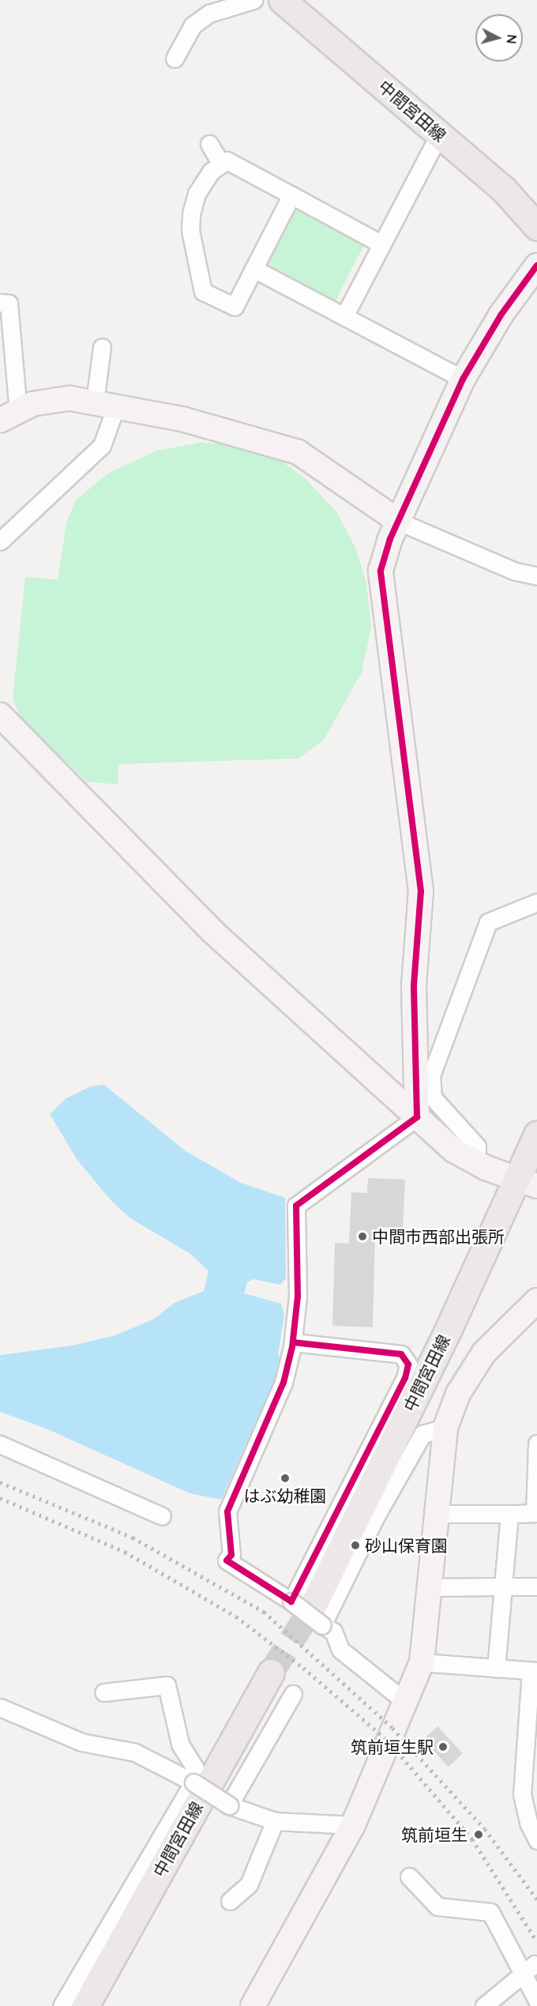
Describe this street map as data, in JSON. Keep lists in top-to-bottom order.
{
  "streets": {
    "main road": ["中間宮田線"]
  },
  "places": [
    "中間市西部出張所",
    "はぶ幼稚園",
    "砂山保育園",
    "筑前垣生駅",
    "筑前垣生"
  ],
  "north": "right"
}
